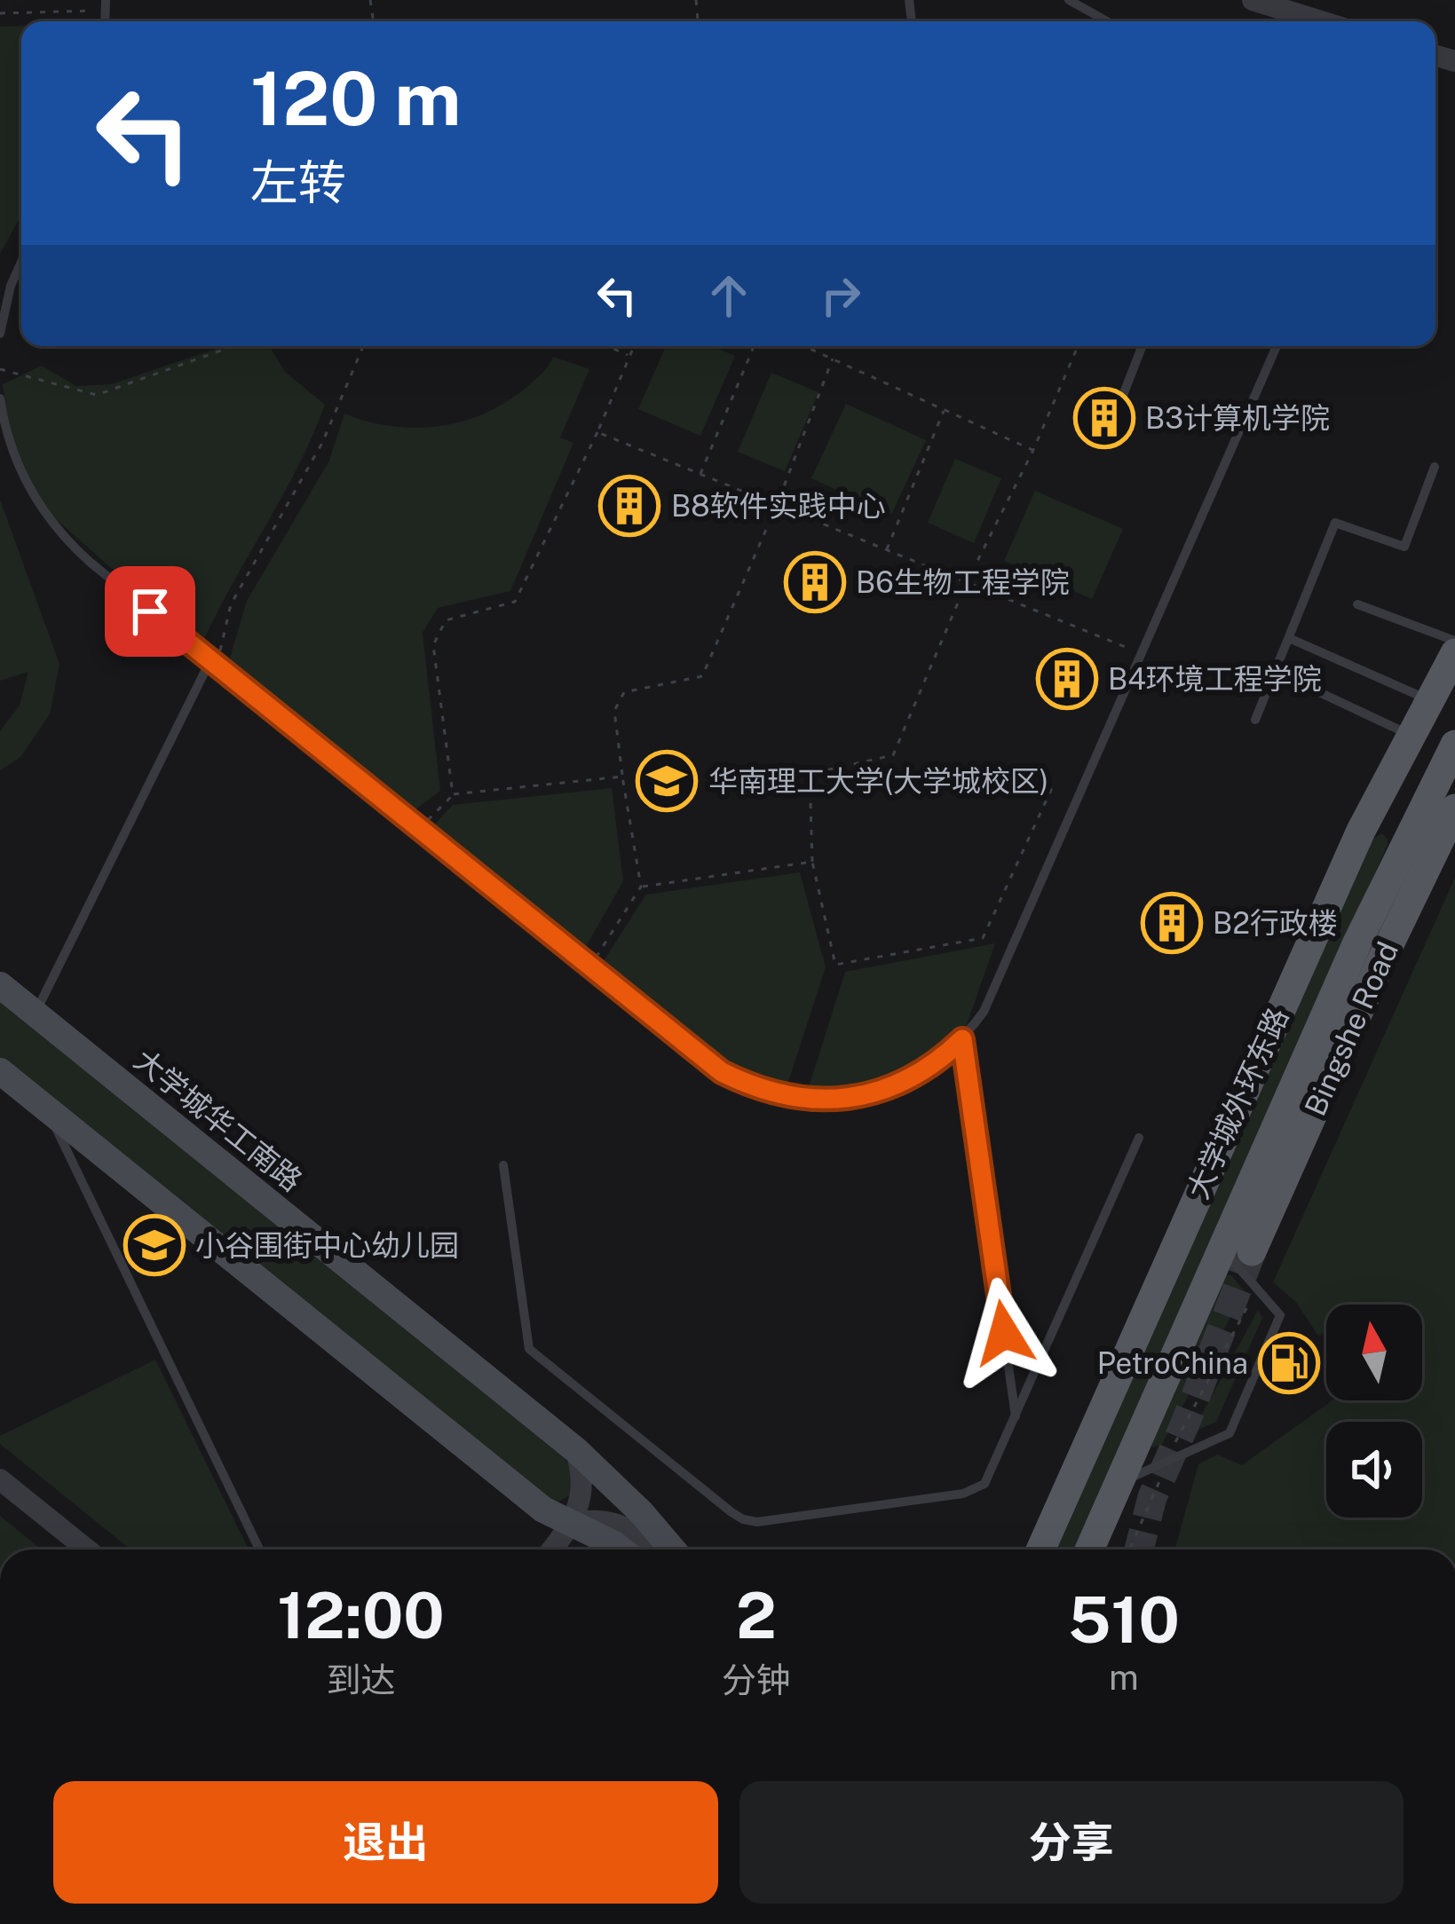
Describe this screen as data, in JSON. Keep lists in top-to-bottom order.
{
  "streets": {
    "main road": ["Bingshe Road", "大学城外环东路", "大学城华工南路"]
  },
  "crossings": [
    ["Bingshe Road", "大学城外环东路"]
  ],
  "places": {
    "building": [
      "B3计算机学院",
      "B8软件实践中心",
      "B6生物工程学院",
      "B4环境工程学院",
      "B2行政楼"
    ],
    "school or university": ["华南理工大学(大学城校区)", "小谷围街中心幼儿园"],
    "fuel station": ["PetroChina"]
  },
  "north": "top",
  "page": {
    "turn": ["120 m", "左转"],
    "eta": [
      "12:00",
      "到达",
      "2",
      "分钟",
      "510",
      "m"
    ],
    "buttons": ["退出", "分享"]
  }
}
